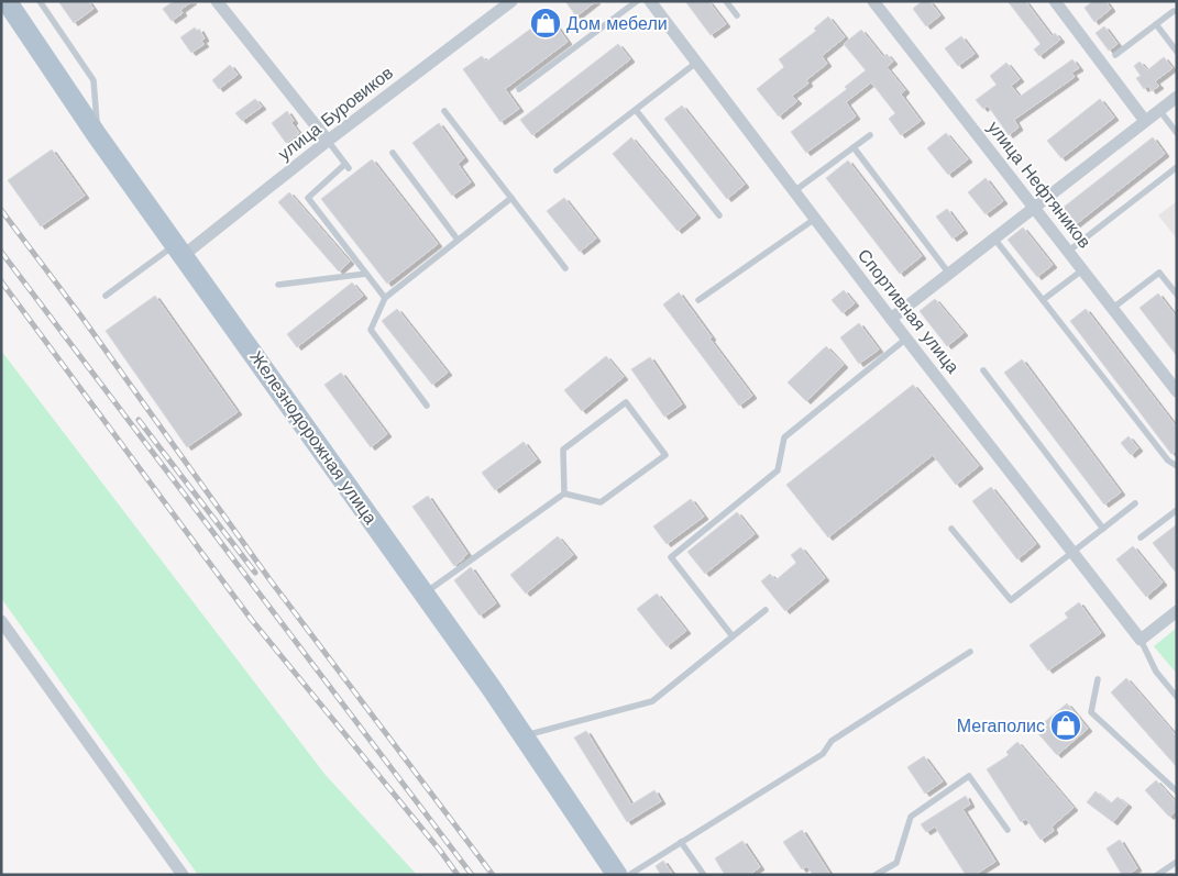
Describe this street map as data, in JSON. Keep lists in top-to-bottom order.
{
  "streets": {
    "main road": ["Железнодорожная улица"],
    "street": ["улица Буровиков", "улица Нефтяников", "Спортивная улица"]
  },
  "crossings": [
    ["улица Буровиков", "Железнодорожная улица"]
  ],
  "places": {
    "shop": ["Дом мебели", "Мегаполис"]
  }
}
